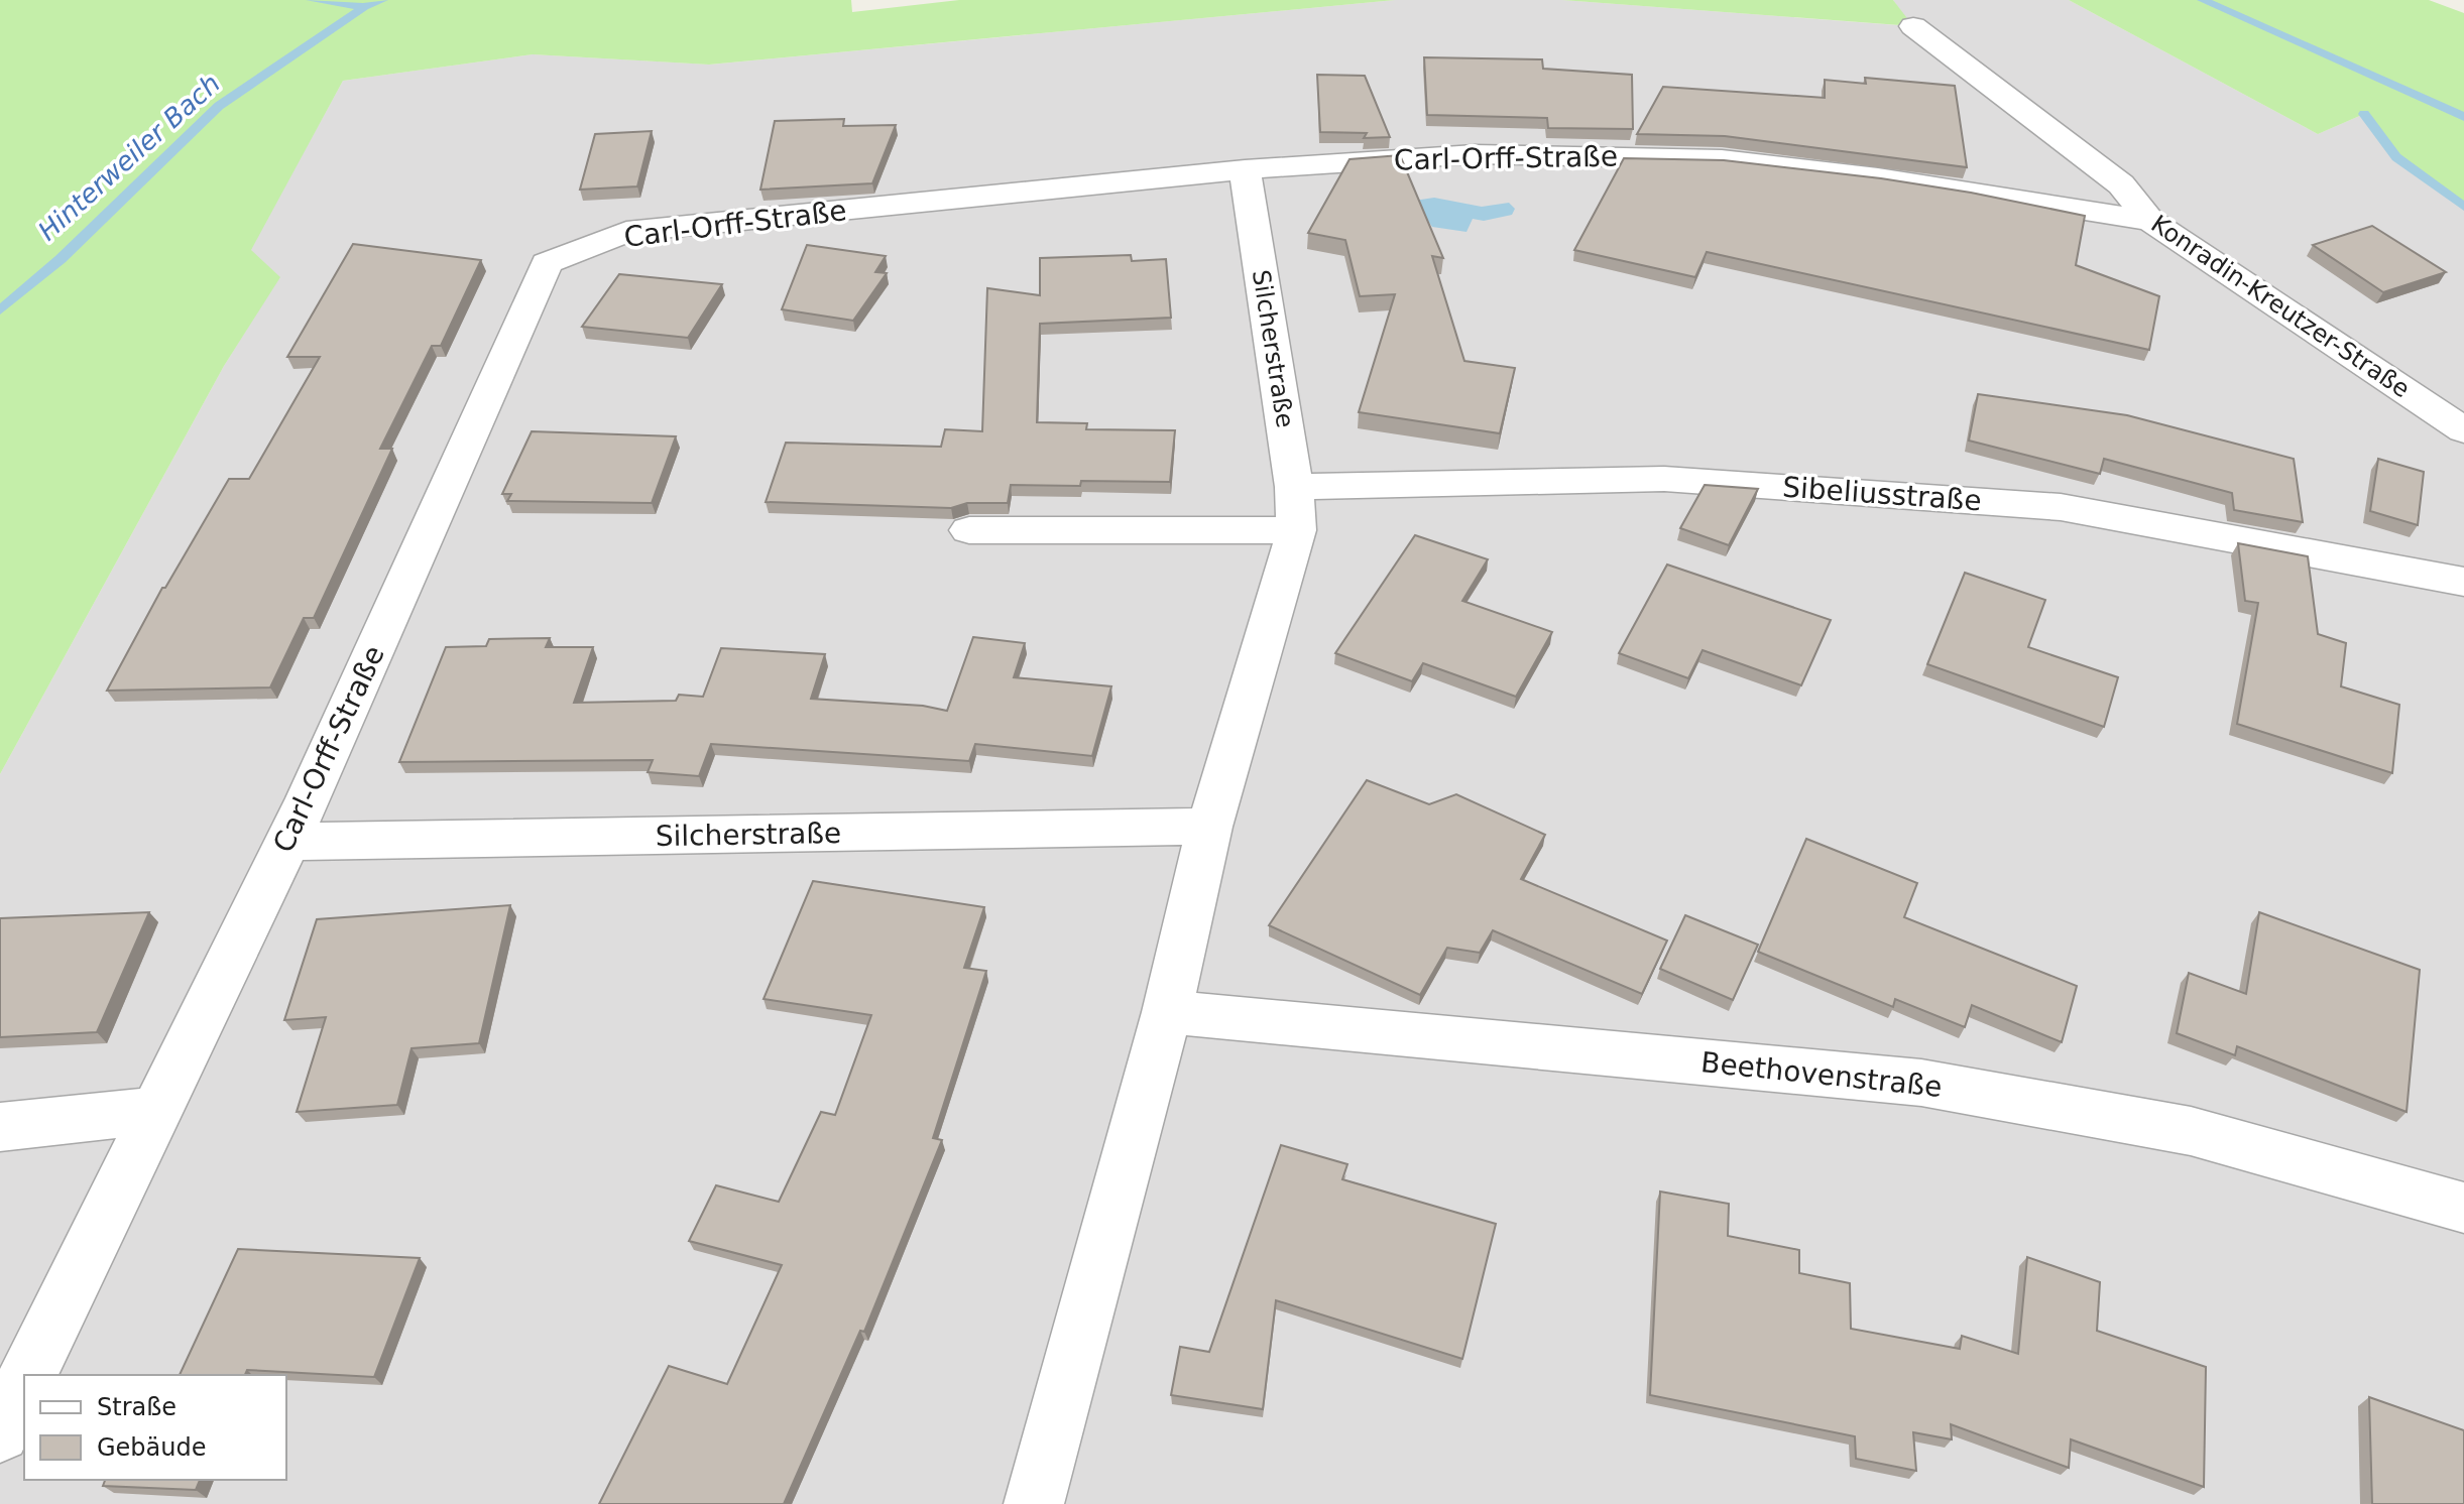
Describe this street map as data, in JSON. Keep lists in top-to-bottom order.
{
  "streets": {
    "street": [
      "Carl-Orff-Straße",
      "Konradin-Kreutzer-Straße",
      "Silcherstraße",
      "Sibeliusstraße",
      "Beethovenstraße"
    ]
  },
  "crossings": [
    ["Carl-Orff-Straße", "Konradin-Kreutzer-Straße"],
    ["Carl-Orff-Straße", "Silcherstraße"],
    ["Silcherstraße", "Sibeliusstraße"],
    ["Silcherstraße", "Beethovenstraße"]
  ],
  "water": ["Hinterweiler Bach"],
  "legend": ["Straße", "Gebäude"]
}
